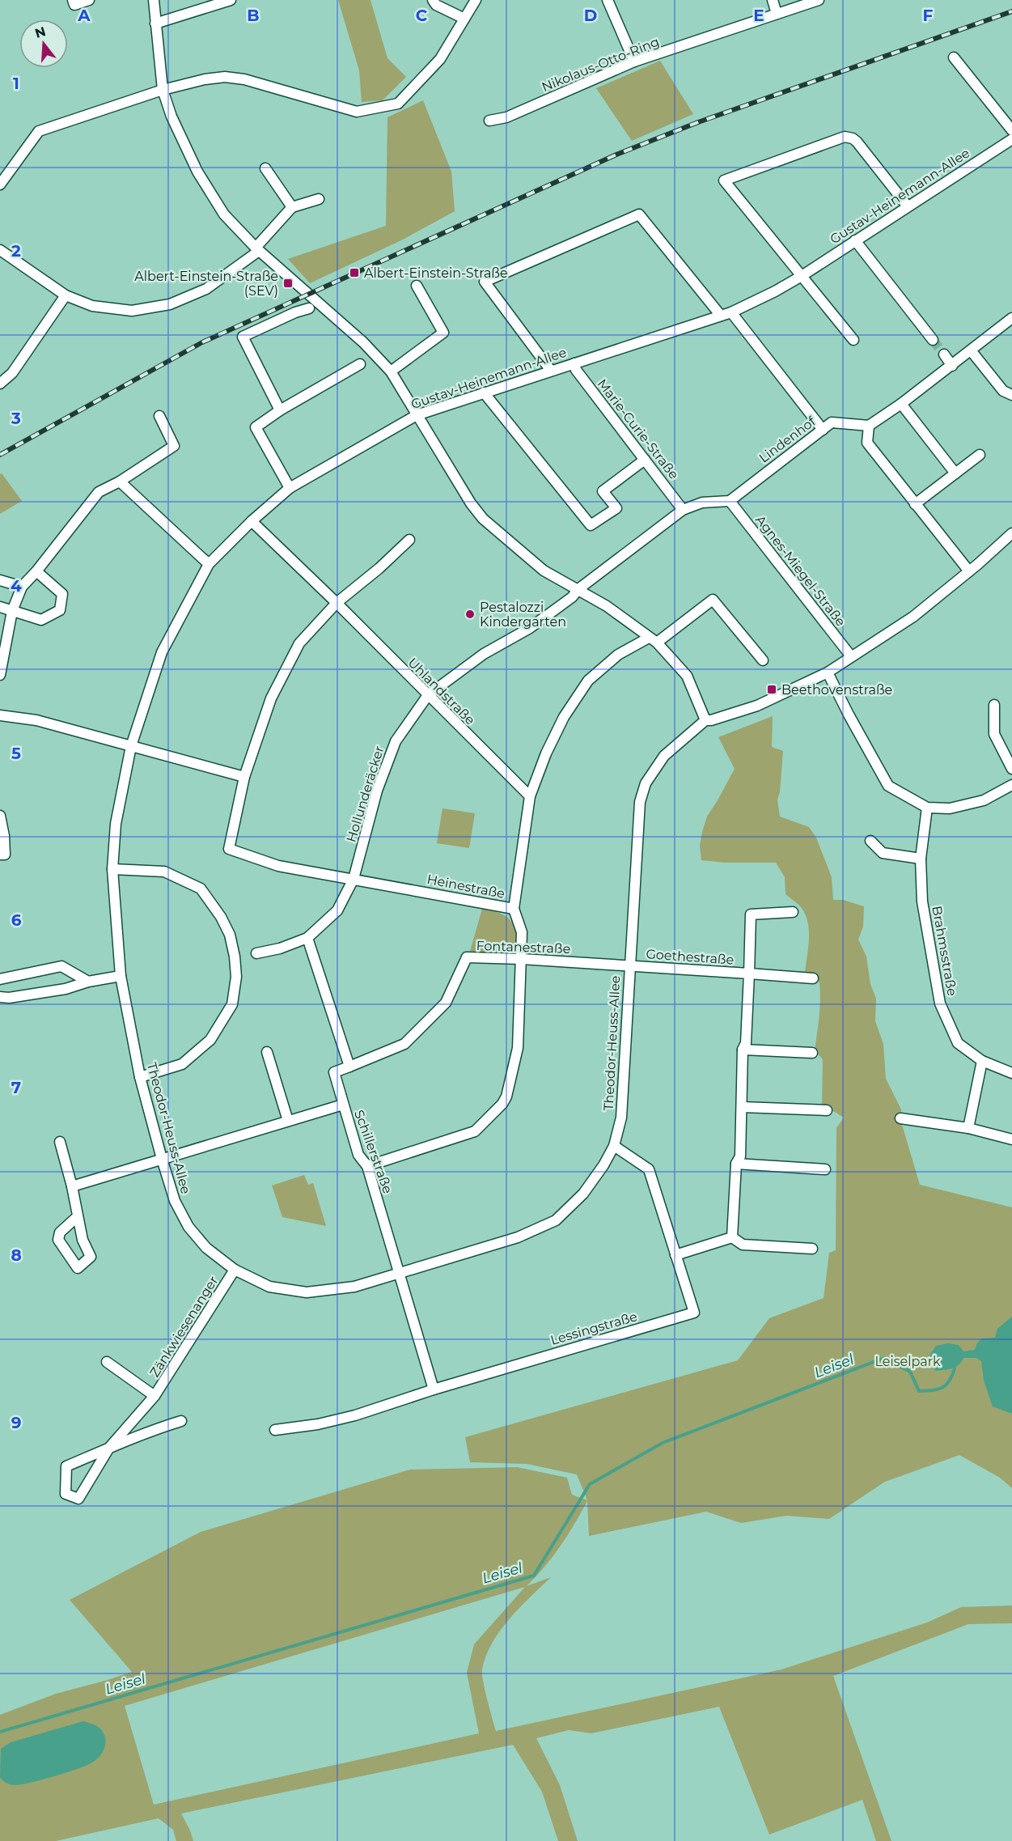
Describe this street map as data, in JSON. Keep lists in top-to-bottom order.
{
  "streets": {
    "street": [
      "Nikolaus-Otto-Ring",
      "Gustav-Heinemann-Allee",
      "Marie-Curie-Straße",
      "Lindenhof",
      "Agnes-Miegel-Straße",
      "Uhlandstraße",
      "Hollunderäcker",
      "Heinestraße",
      "Fontanestraße",
      "Brahmsstraße",
      "Goethestraße",
      "Theodor-Heuss-Allee",
      "Schillerstraße",
      "Zänkwiesenanger",
      "Lessingstraße"
    ]
  },
  "crossings": [
    ["Gustav-Heinemann-Allee", "Marie-Curie-Straße"],
    ["Gustav-Heinemann-Allee", "Uhlandstraße"],
    ["Gustav-Heinemann-Allee", "Theodor-Heuss-Allee"],
    ["Lindenhof", "Agnes-Miegel-Straße"],
    ["Agnes-Miegel-Straße", "Theodor-Heuss-Allee"],
    ["Uhlandstraße", "Hollunderäcker"],
    ["Uhlandstraße", "Heinestraße"],
    ["Hollunderäcker", "Heinestraße"],
    ["Heinestraße", "Fontanestraße"],
    ["Heinestraße", "Schillerstraße"],
    ["Fontanestraße", "Goethestraße"],
    ["Fontanestraße", "Theodor-Heuss-Allee"],
    ["Fontanestraße", "Schillerstraße"],
    ["Goethestraße", "Theodor-Heuss-Allee"],
    ["Theodor-Heuss-Allee", "Schillerstraße"],
    ["Theodor-Heuss-Allee", "Zänkwiesenanger"],
    ["Theodor-Heuss-Allee", "Lessingstraße"]
  ],
  "water": ["Leisel"],
  "parks": ["Leiselpark"],
  "places": {
    "transit": ["Albert-Einstein-Straße", "Albert-Einstein-Straße (SEV)", "Beethovenstraße"],
    "other": ["Pestalozzi Kindergarten"]
  },
  "north": "top",
  "grid": {
    "columns": [
      "A",
      "B",
      "C",
      "D",
      "E",
      "F"
    ],
    "rows": [
      "1",
      "2",
      "3",
      "4",
      "5",
      "6",
      "7",
      "8",
      "9"
    ]
  }
}
